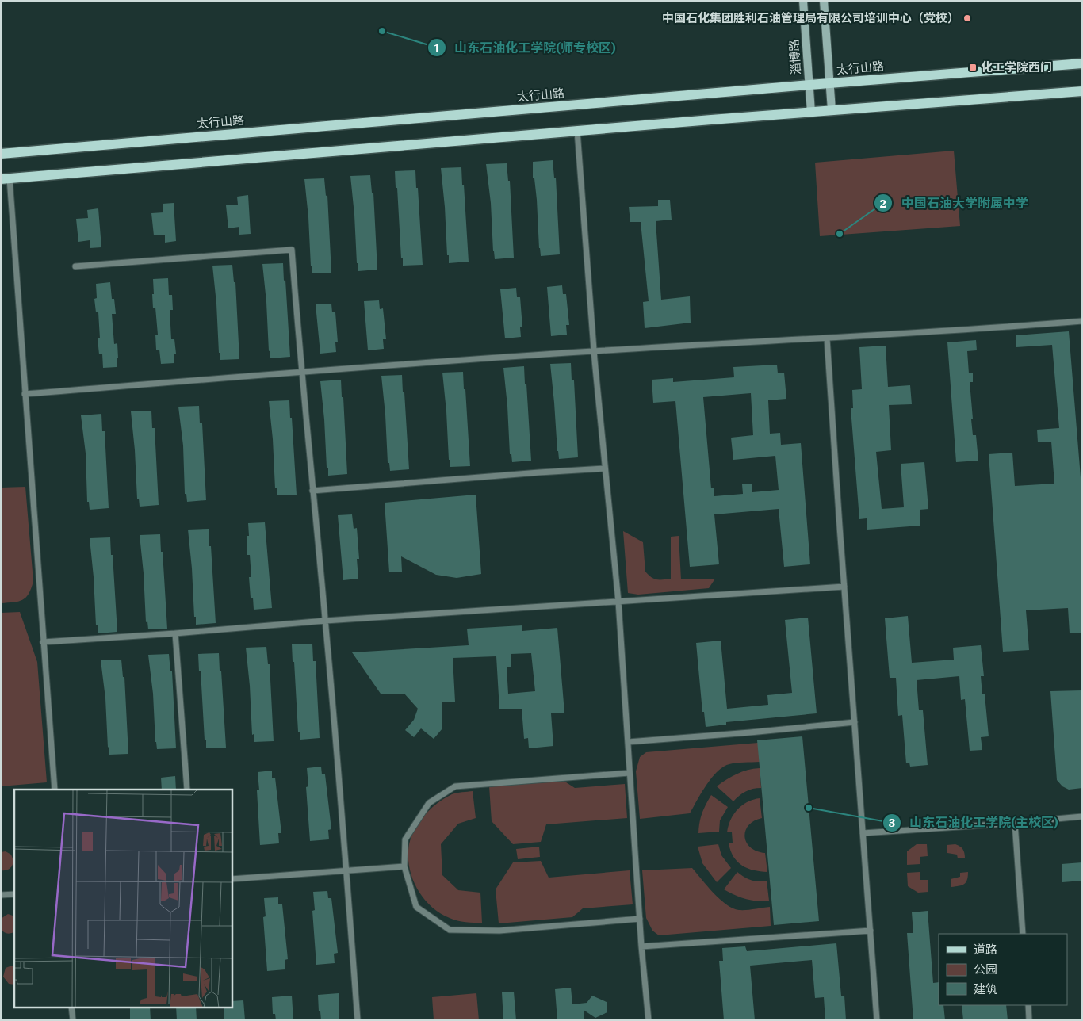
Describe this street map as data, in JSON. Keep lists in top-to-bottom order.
{
  "streets": {
    "main road": ["淄博路", "太行山路"]
  },
  "crossings": [
    ["淄博路", "太行山路"]
  ],
  "places": {
    "other": [
      "中国石化集团胜利石油管理局有限公司培训中心（党校）",
      "山东石油化工学院(师专校区)",
      "中国石油大学附属中学",
      "山东石油化工学院(主校区)"
    ],
    "transit": ["化工学院西门"]
  },
  "legend": ["道路", "公园", "建筑"]
}
